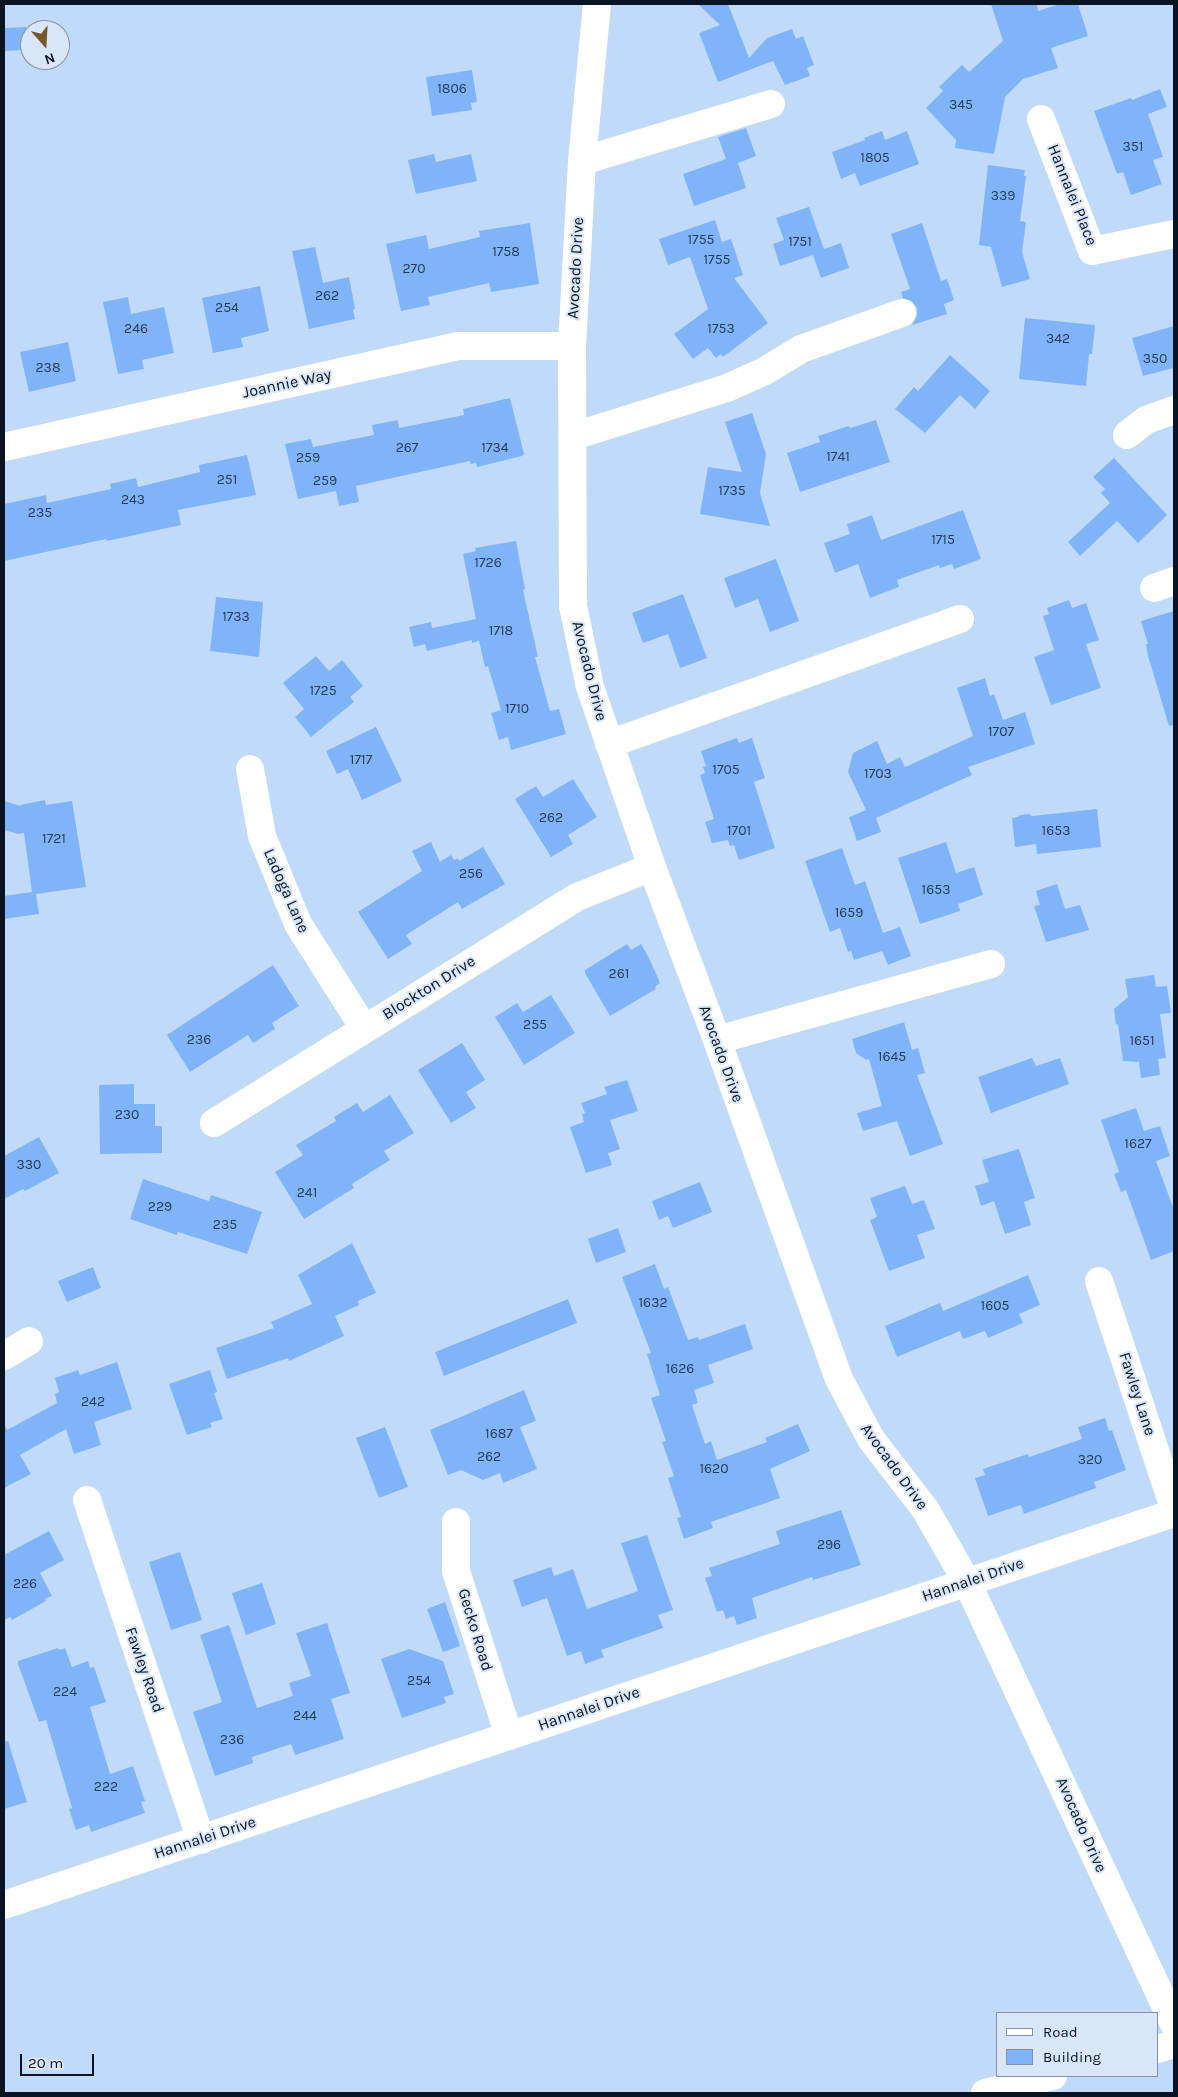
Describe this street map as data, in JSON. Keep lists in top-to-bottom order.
{
  "streets": {
    "street": [
      "Hannalei Place",
      "Avocado Drive",
      "Joannie Way",
      "Ladoga Lane",
      "Blockton Drive",
      "Fawley Lane",
      "Hannalei Drive",
      "Gecko Road",
      "Fawley Road"
    ]
  },
  "crossings": [
    ["Avocado Drive", "Joannie Way"],
    ["Avocado Drive", "Blockton Drive"],
    ["Avocado Drive", "Hannalei Drive"],
    ["Ladoga Lane", "Blockton Drive"],
    ["Hannalei Drive", "Gecko Road"],
    ["Hannalei Drive", "Fawley Road"]
  ],
  "house_numbers": [
    "1806",
    "345",
    "351",
    "1805",
    "339",
    "1755",
    "1751",
    "1758",
    "1755",
    "270",
    "262",
    "254",
    "246",
    "1753",
    "342",
    "350",
    "238",
    "267",
    "1734",
    "1741",
    "259",
    "251",
    "259",
    "1735",
    "243",
    "235",
    "1715",
    "1726",
    "1733",
    "1718",
    "1725",
    "1710",
    "1707",
    "1717",
    "1705",
    "1703",
    "262",
    "1701",
    "1653",
    "1721",
    "256",
    "1653",
    "1659",
    "261",
    "255",
    "236",
    "1651",
    "1645",
    "230",
    "1627",
    "330",
    "241",
    "229",
    "235",
    "1632",
    "1605",
    "1626",
    "242",
    "1687",
    "262",
    "320",
    "1620",
    "296",
    "226",
    "254",
    "224",
    "244",
    "236",
    "222"
  ],
  "legend": ["Road", "Building"],
  "scale_bar": "20 m",
  "north": "bottom"
}
